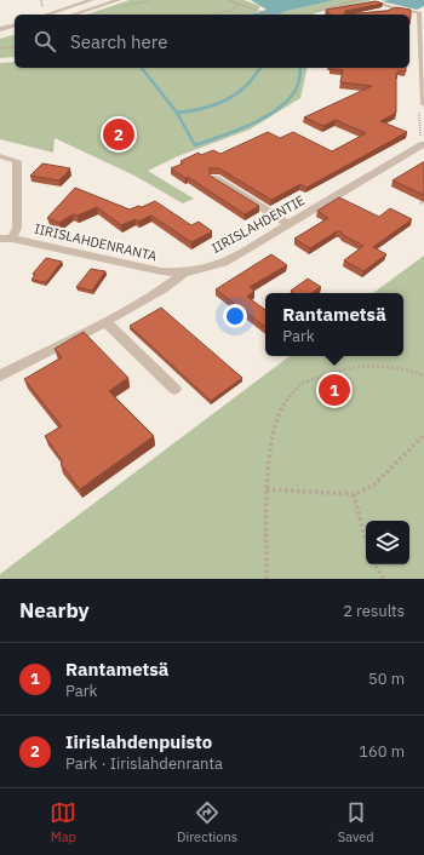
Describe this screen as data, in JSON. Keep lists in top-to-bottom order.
{
  "streets": {
    "street": ["IIRISLAHDENTIE", "IIRISLAHDENRANTA"]
  },
  "crossings": [
    ["IIRISLAHDENTIE", "IIRISLAHDENRANTA"]
  ],
  "page": {
    "search": "Search here",
    "pins": ["2", "1"],
    "popup": ["Rantametsä", "Park"],
    "heading": ["Nearby", "2 results"],
    "list": [
      {
        "mark": "1",
        "name": "Rantametsä",
        "note": "Park",
        "value": "50 m"
      },
      {
        "mark": "2",
        "name": "Iirislahdenpuisto",
        "note": "Park · Iirislahdenranta",
        "value": "160 m"
      }
    ],
    "nav": ["Map", "Directions", "Saved"]
  }
}
